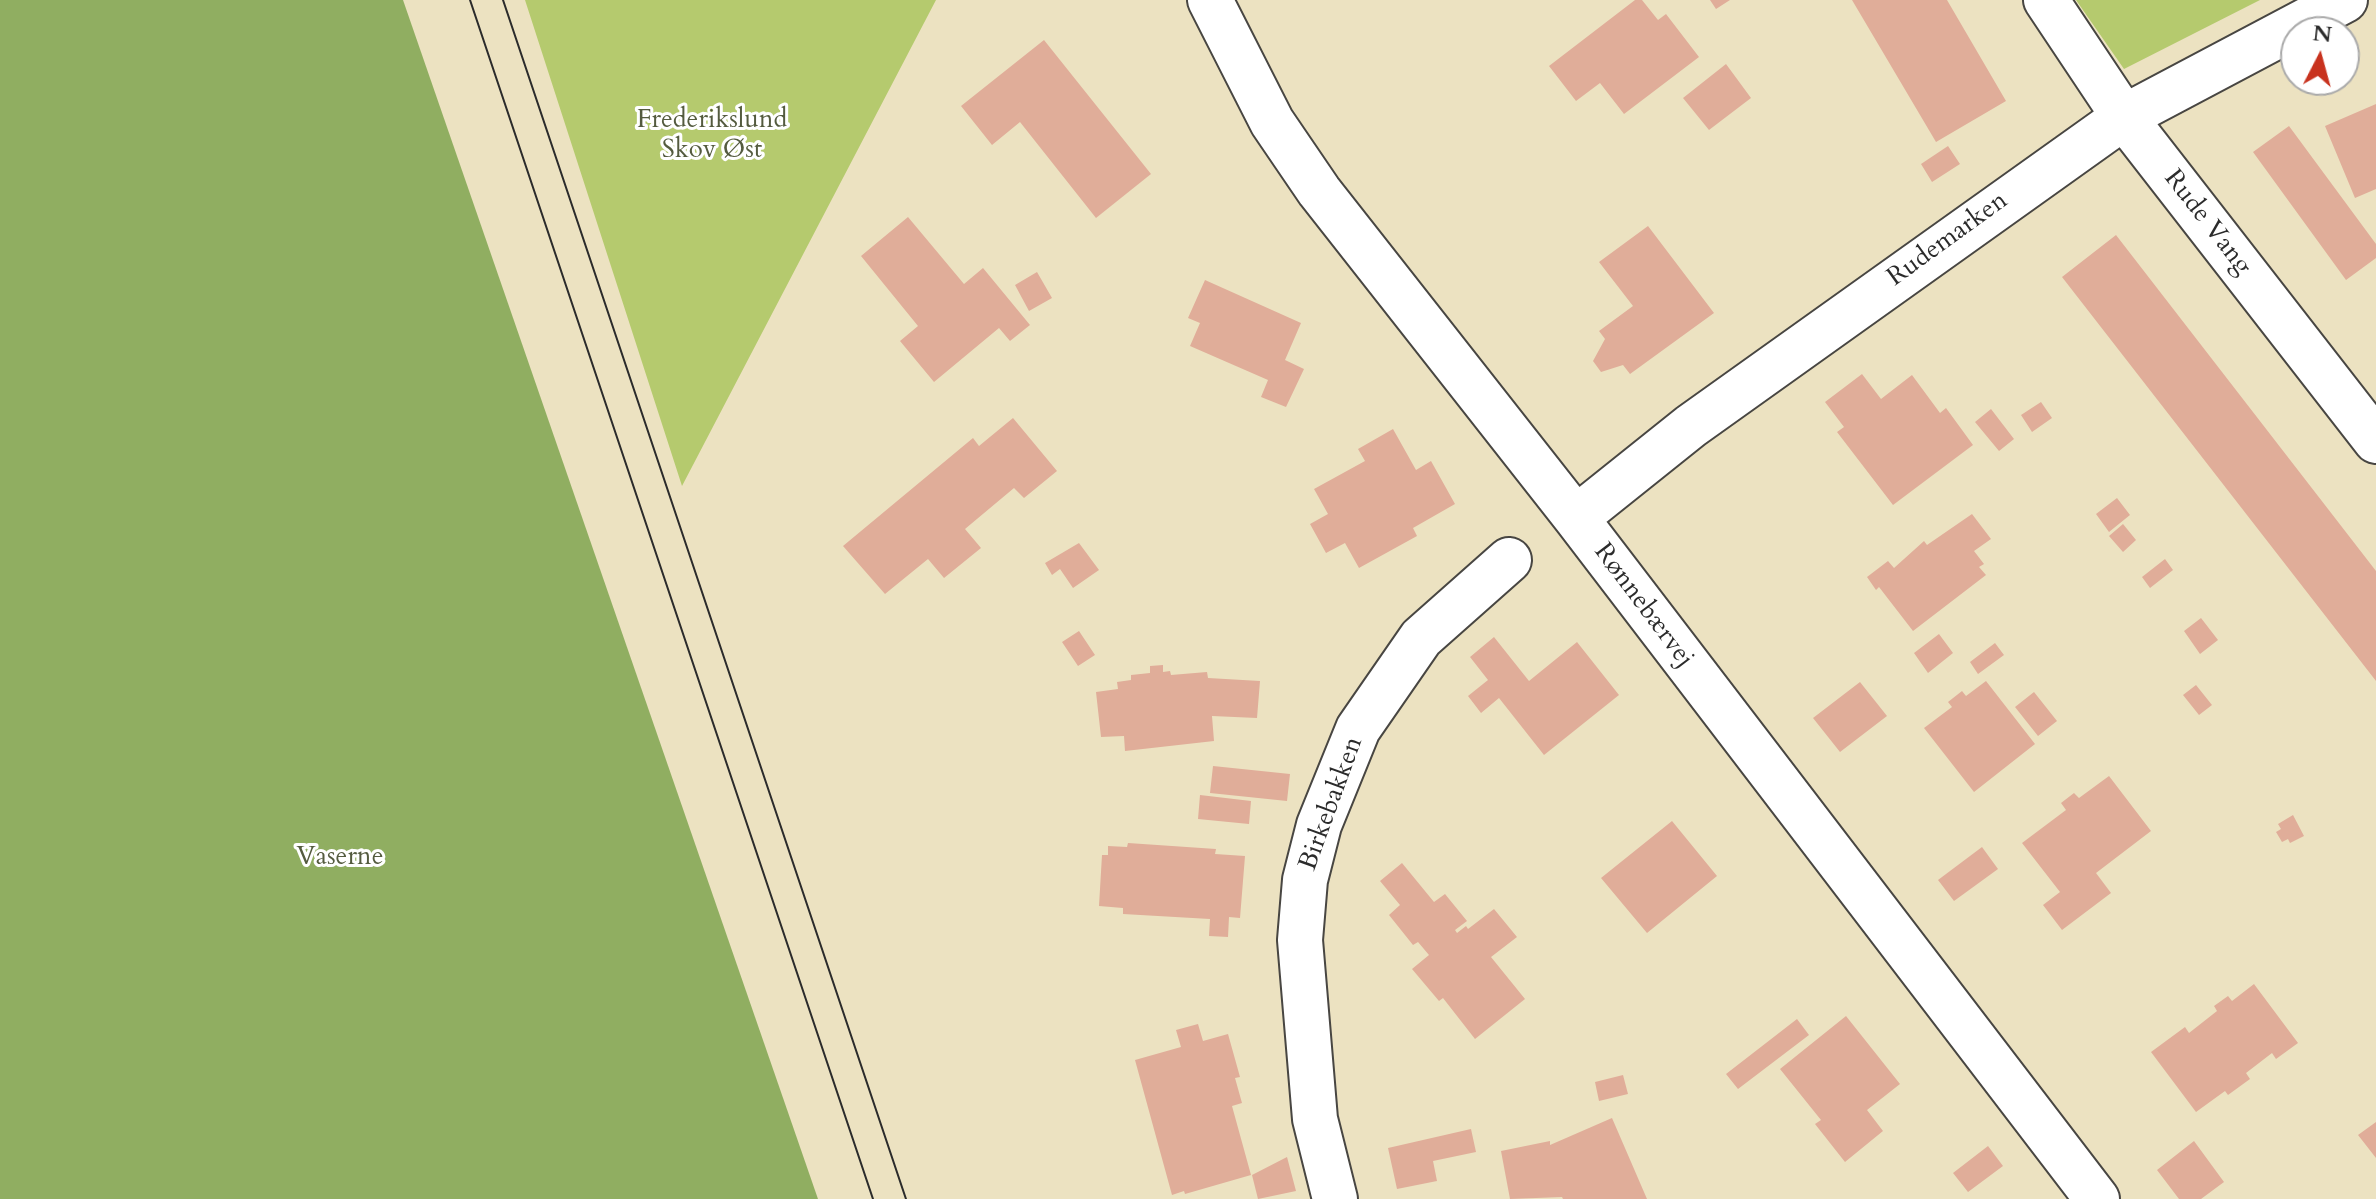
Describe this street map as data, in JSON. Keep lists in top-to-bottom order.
{
  "streets": {
    "street": [
      "Rude Vang",
      "Rudemarken",
      "Rønnebærvej",
      "Birkebakken"
    ]
  },
  "crossings": [
    ["Rude Vang", "Rudemarken"],
    ["Rudemarken", "Rønnebærvej"]
  ],
  "parks": ["Frederikslund Skov Øst", "Vaserne"],
  "north": "top"
}
